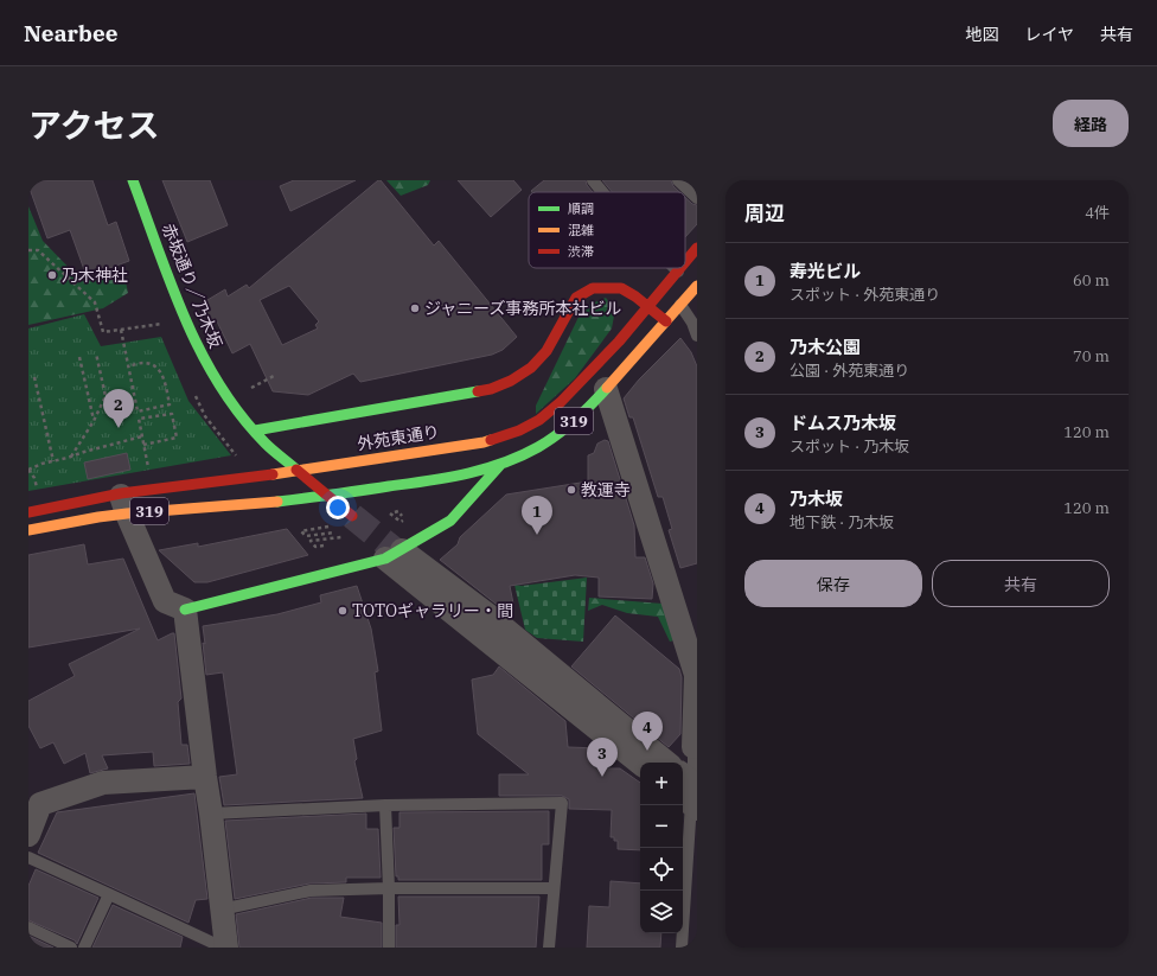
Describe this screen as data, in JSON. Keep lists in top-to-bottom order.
{
  "streets": {
    "main road": ["赤坂通り／乃木坂", "319", "外苑東通り"]
  },
  "places": [
    "乃木神社",
    "ジャニーズ事務所本社ビル",
    "教運寺",
    "TOTOギャラリー・間"
  ],
  "legend": ["順調", "混雑", "渋滞"],
  "page": {
    "header": "Nearbee",
    "nav": ["地図", "レイヤ", "共有"],
    "title": "アクセス",
    "buttons": [
      "経路",
      ["保存", "共有"]
    ],
    "heading": ["周辺", "4件"],
    "list": [
      {
        "mark": "1",
        "name": "寿光ビル",
        "note": "スポット · 外苑東通り",
        "value": "60 m"
      },
      {
        "mark": "2",
        "name": "乃木公園",
        "note": "公園 · 外苑東通り",
        "value": "70 m"
      },
      {
        "mark": "3",
        "name": "ドムス乃木坂",
        "note": "スポット · 乃木坂",
        "value": "120 m"
      },
      {
        "mark": "4",
        "name": "乃木坂",
        "note": "地下鉄 · 乃木坂",
        "value": "120 m"
      }
    ],
    "pins": [
      "2",
      "1",
      "4",
      "3"
    ],
    "map_buttons": ["+", "−"]
  }
}
